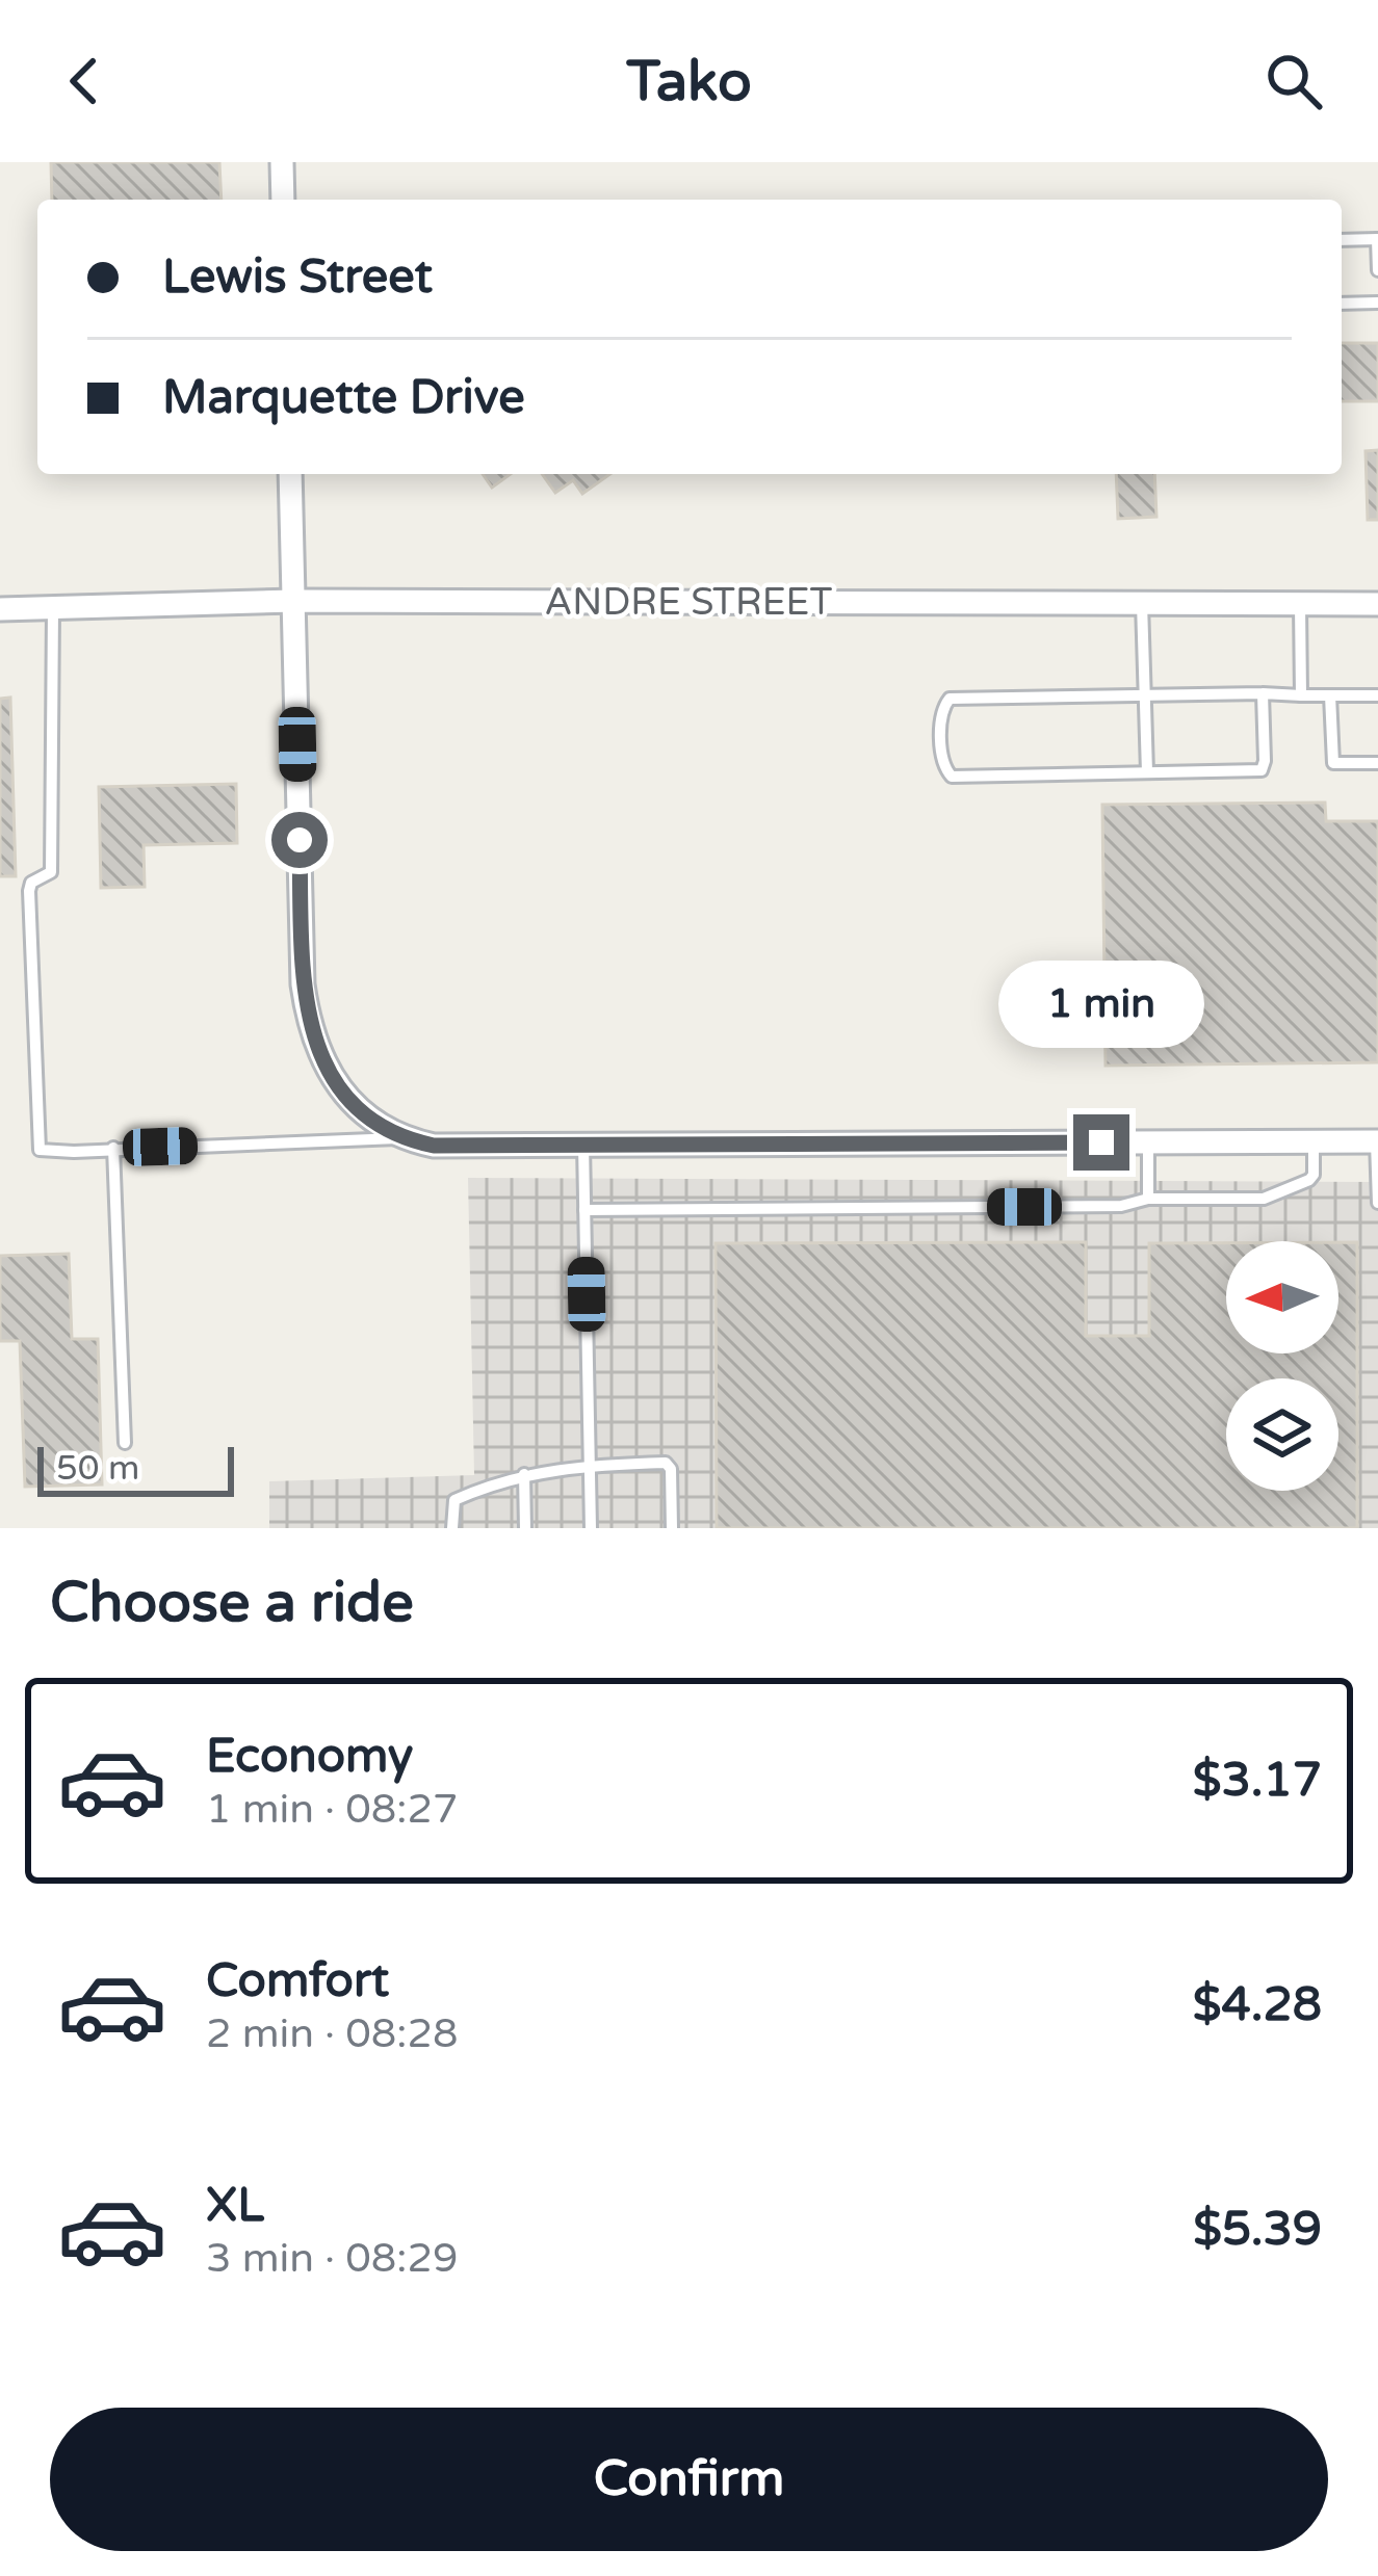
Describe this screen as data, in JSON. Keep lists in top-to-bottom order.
{
  "streets": {
    "street": ["ANDRE STREET"]
  },
  "scale_bar": "50 m",
  "north": "left",
  "page": {
    "header": "Tako",
    "banner": ["Lewis Street", "Marquette Drive"],
    "bubble": "1 min",
    "scale": "50 m",
    "heading": "Choose a ride",
    "list": [
      {
        "name": "Economy",
        "note": "1 min · 08:27",
        "value": "$3.17"
      },
      {
        "name": "Comfort",
        "note": "2 min · 08:28",
        "value": "$4.28"
      },
      {
        "name": "XL",
        "note": "3 min · 08:29",
        "value": "$5.39"
      }
    ],
    "buttons": "Confirm"
  }
}
